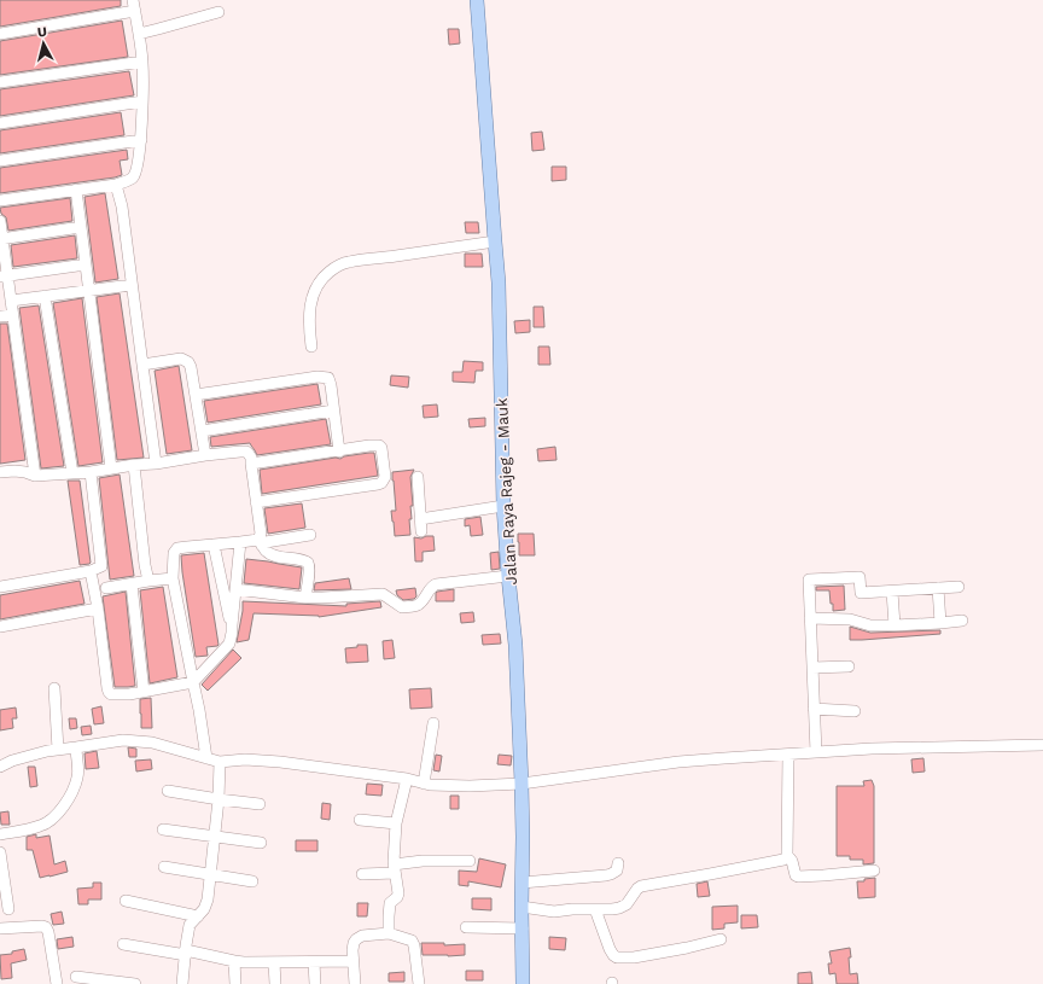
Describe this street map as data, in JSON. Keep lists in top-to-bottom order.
{
  "streets": {
    "main road": ["Jalan Raya Rajeg - Mauk"]
  },
  "north": "top"
}
